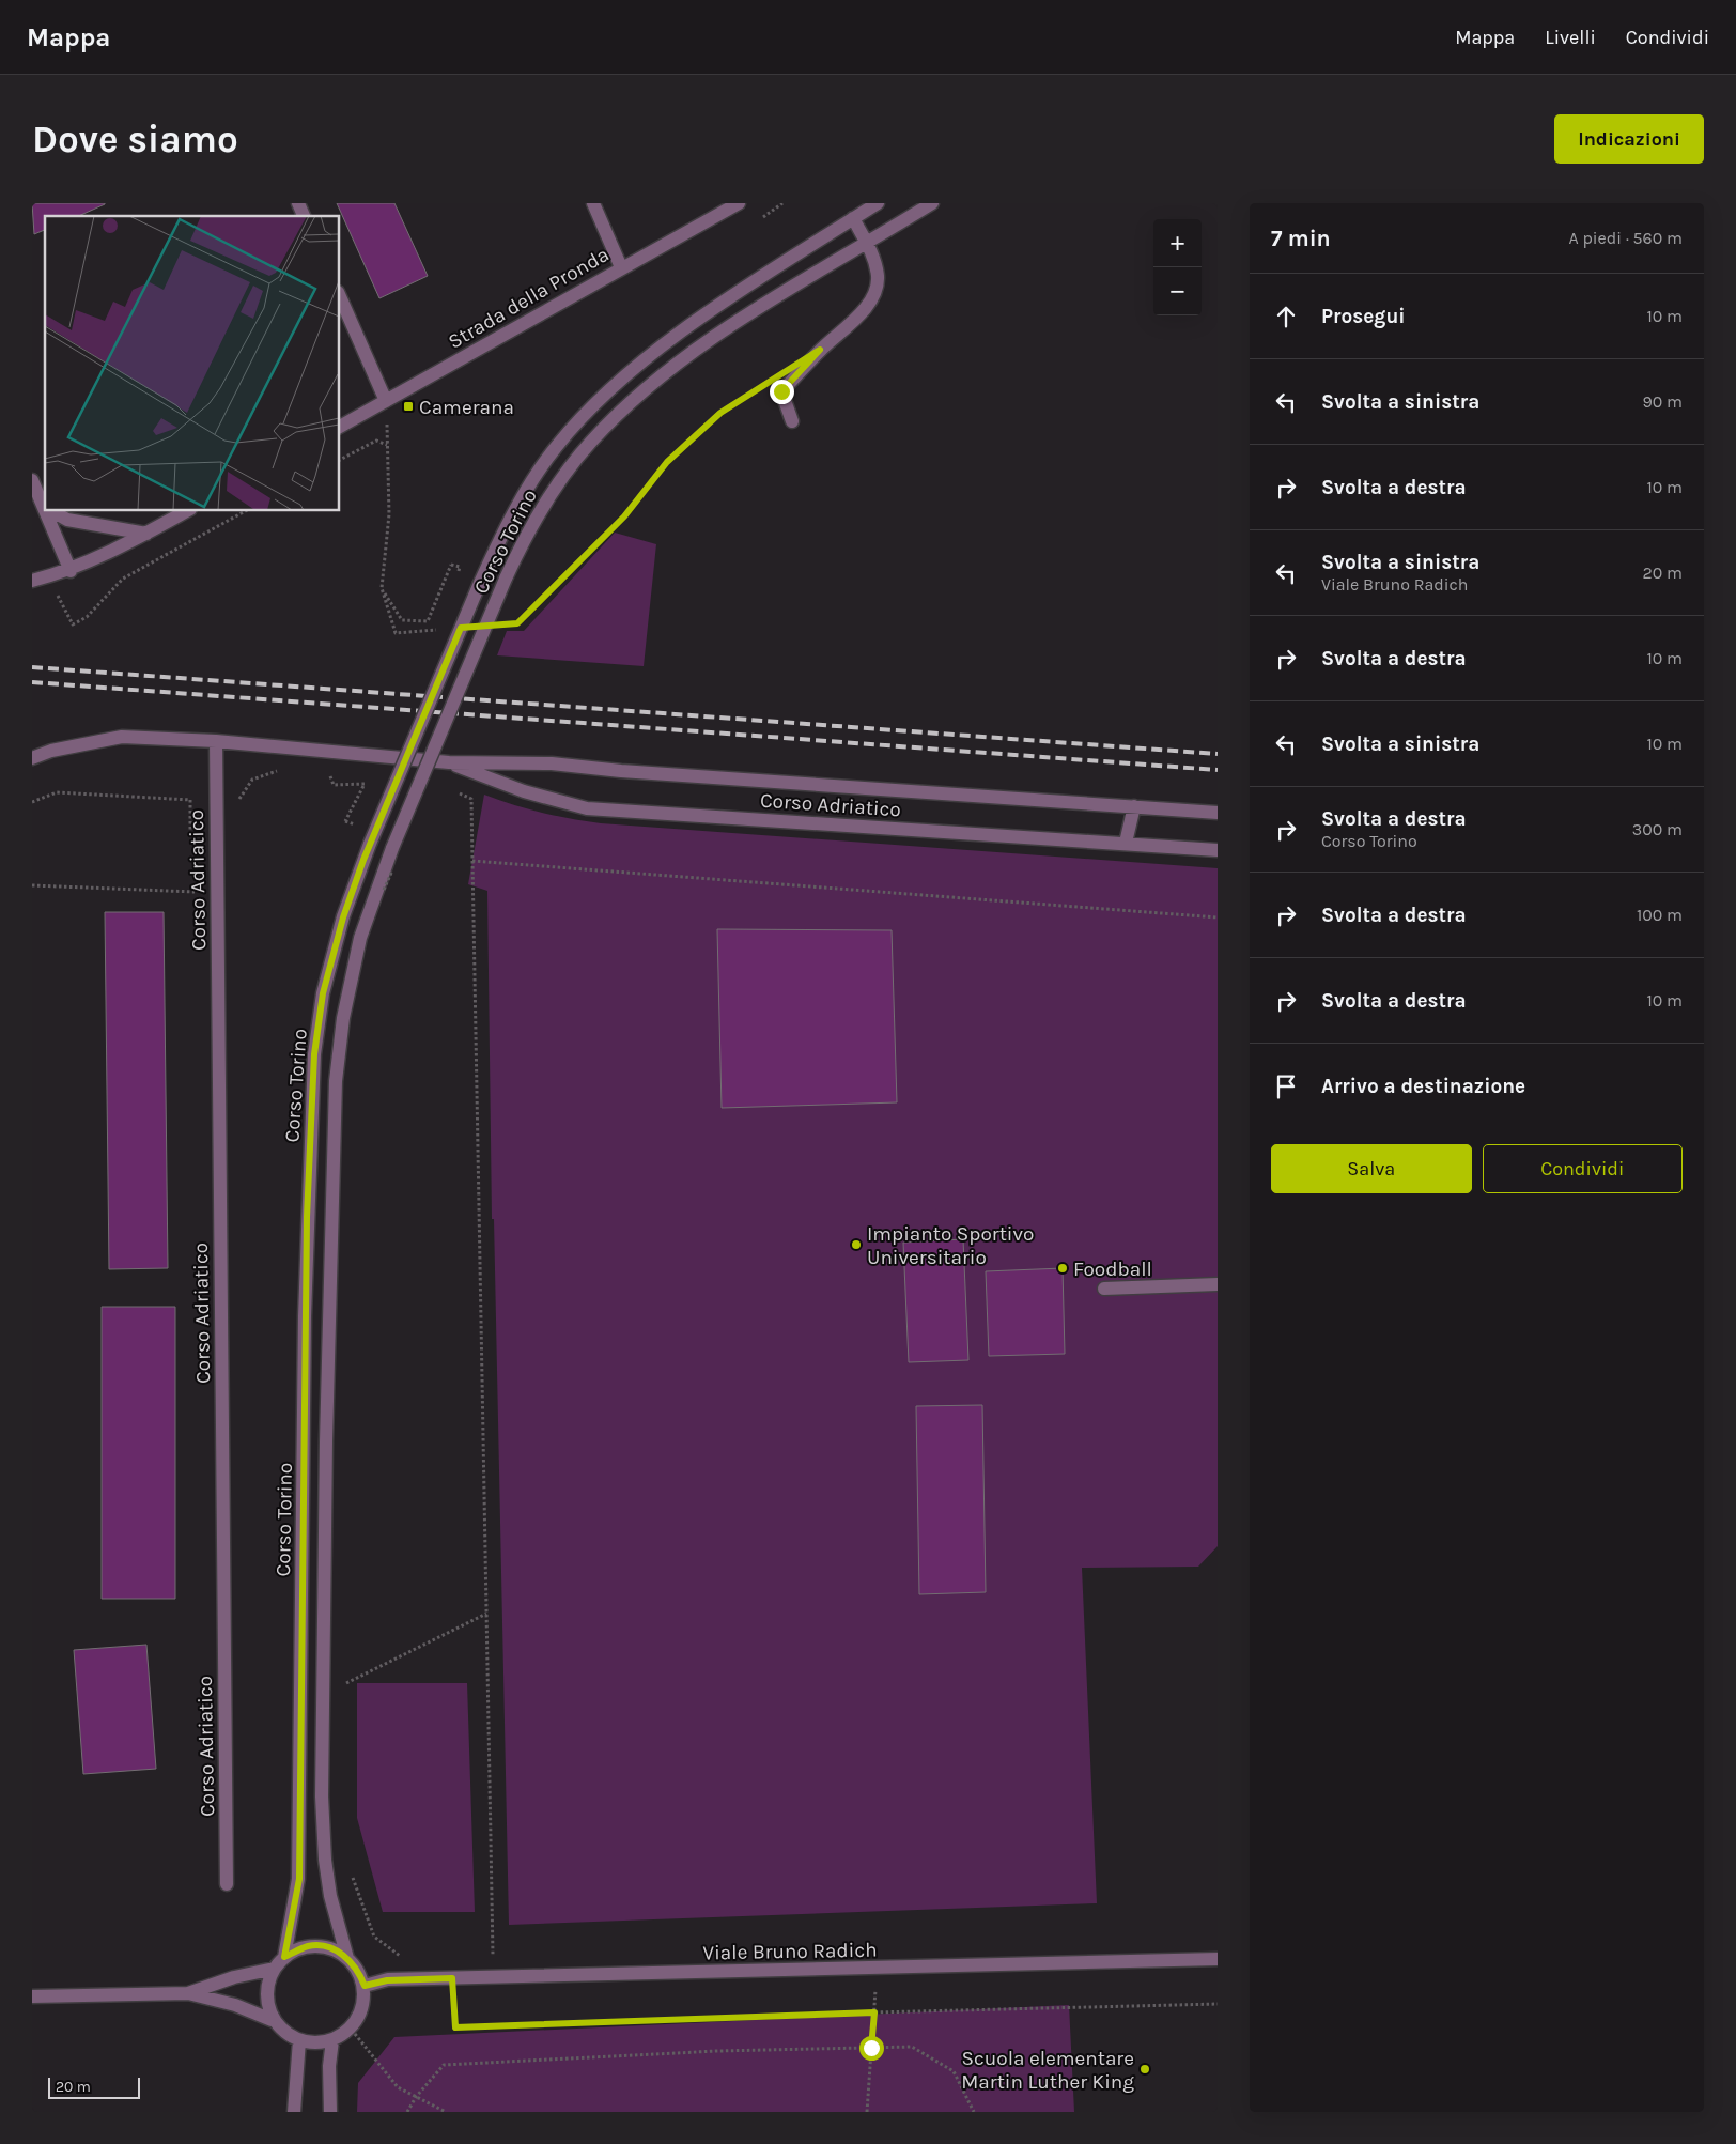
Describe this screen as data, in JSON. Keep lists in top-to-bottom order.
{
  "streets": {
    "street": [
      "Strada della Pronda",
      "Corso Torino",
      "Corso Adriatico",
      "Viale Bruno Radich"
    ]
  },
  "crossings": [
    ["Corso Torino", "Viale Bruno Radich"]
  ],
  "places": {
    "transit": ["Camerana"],
    "other": ["Impianto Sportivo Universitario", "Foodball", "Scuola elementare Martin Luther King"]
  },
  "scale_bar": "20 m",
  "page": {
    "header": "Mappa",
    "nav": ["Mappa", "Livelli", "Condividi"],
    "buttons": [
      "Indicazioni",
      ["Salva", "Condividi"]
    ],
    "title": "Dove siamo",
    "heading": ["7 min", "A piedi · 560 m"],
    "map_buttons": ["+", "−"],
    "list": [
      ["Prosegui", "10 m"],
      ["Svolta a sinistra", "90 m"],
      ["Svolta a destra", "10 m"],
      ["Svolta a sinistra", "Viale Bruno Radich", "20 m"],
      ["Svolta a destra", "10 m"],
      ["Svolta a sinistra", "10 m"],
      ["Svolta a destra", "Corso Torino", "300 m"],
      ["Svolta a destra", "100 m"],
      ["Svolta a destra", "10 m"],
      "Arrivo a destinazione"
    ],
    "scale": "20 m"
  }
}
